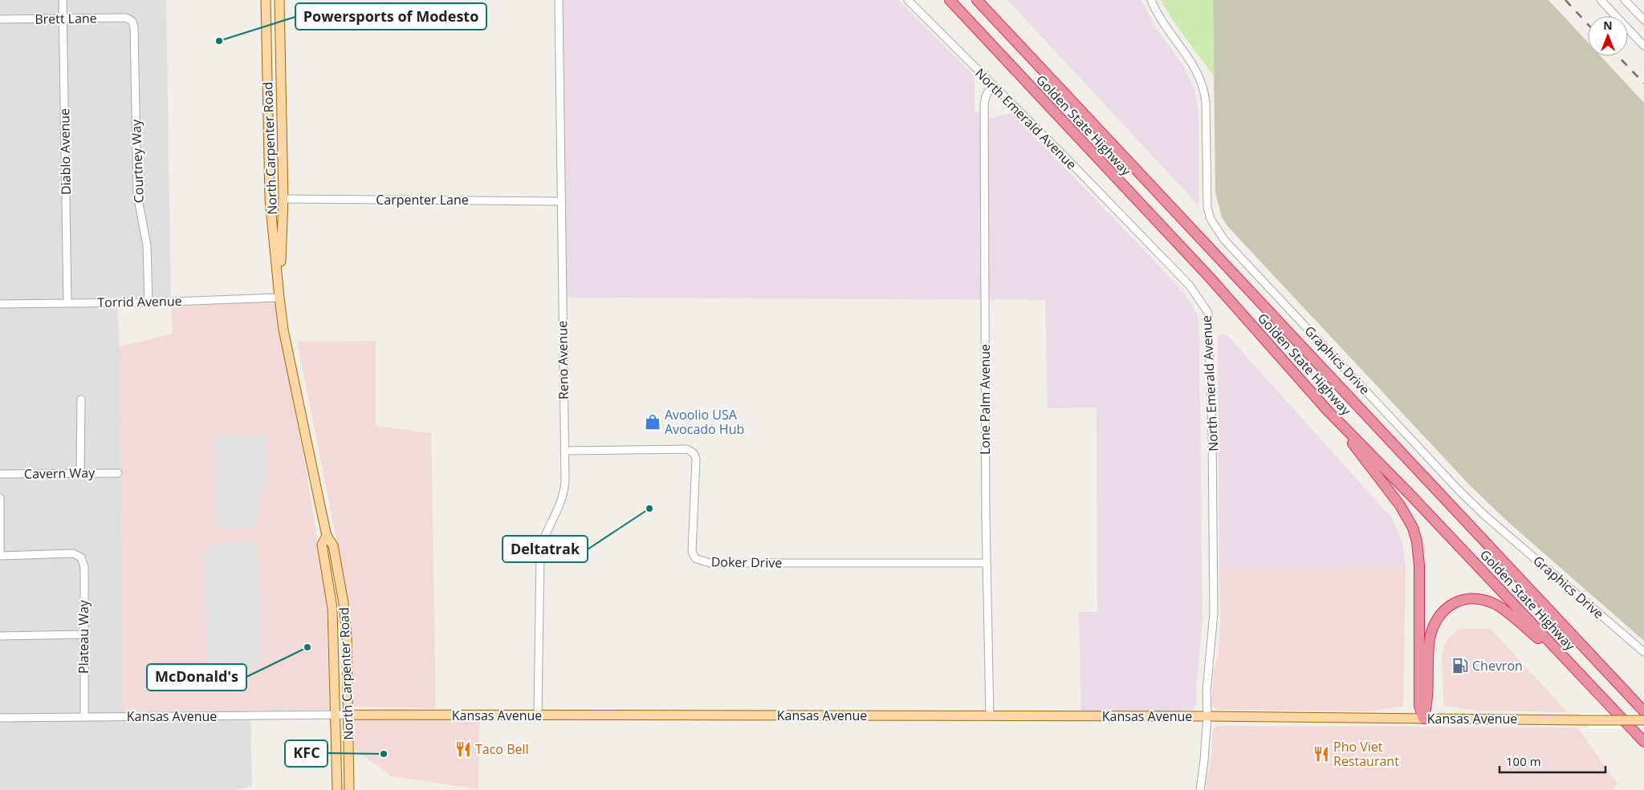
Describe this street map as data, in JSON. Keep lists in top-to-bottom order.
{
  "streets": {
    "highway": ["Golden State Highway"],
    "main road": ["North Carpenter Road", "Kansas Avenue"],
    "street": [
      "Brett Lane",
      "North Emerald Avenue",
      "Diablo Avenue",
      "Courtney Way",
      "Carpenter Lane",
      "Torrid Avenue",
      "Reno Avenue",
      "Graphics Drive",
      "Lone Palm Avenue",
      "Cavern Way",
      "Doker Drive",
      "Plateau Way"
    ]
  },
  "crossings": [
    ["Brett Lane", "Diablo Avenue"],
    ["Brett Lane", "Courtney Way"],
    ["North Emerald Avenue", "Lone Palm Avenue"],
    ["North Emerald Avenue", "Kansas Avenue"],
    ["North Carpenter Road", "Carpenter Lane"],
    ["North Carpenter Road", "Torrid Avenue"],
    ["North Carpenter Road", "Kansas Avenue"],
    ["Diablo Avenue", "Torrid Avenue"],
    ["Courtney Way", "Torrid Avenue"],
    ["Carpenter Lane", "Reno Avenue"],
    ["Reno Avenue", "Doker Drive"],
    ["Reno Avenue", "Kansas Avenue"],
    ["Lone Palm Avenue", "Doker Drive"],
    ["Lone Palm Avenue", "Kansas Avenue"],
    ["Plateau Way", "Kansas Avenue"]
  ],
  "places": {
    "other": [
      "Powersports of Modesto",
      "Deltatrak",
      "McDonald's",
      "KFC"
    ],
    "shop": ["Avoolio USA Avocado Hub"],
    "fuel station": ["Chevron"],
    "restaurant": ["Taco Bell", "Pho Viet Restaurant"]
  },
  "scale_bar": "100 m",
  "north": "top"
}
